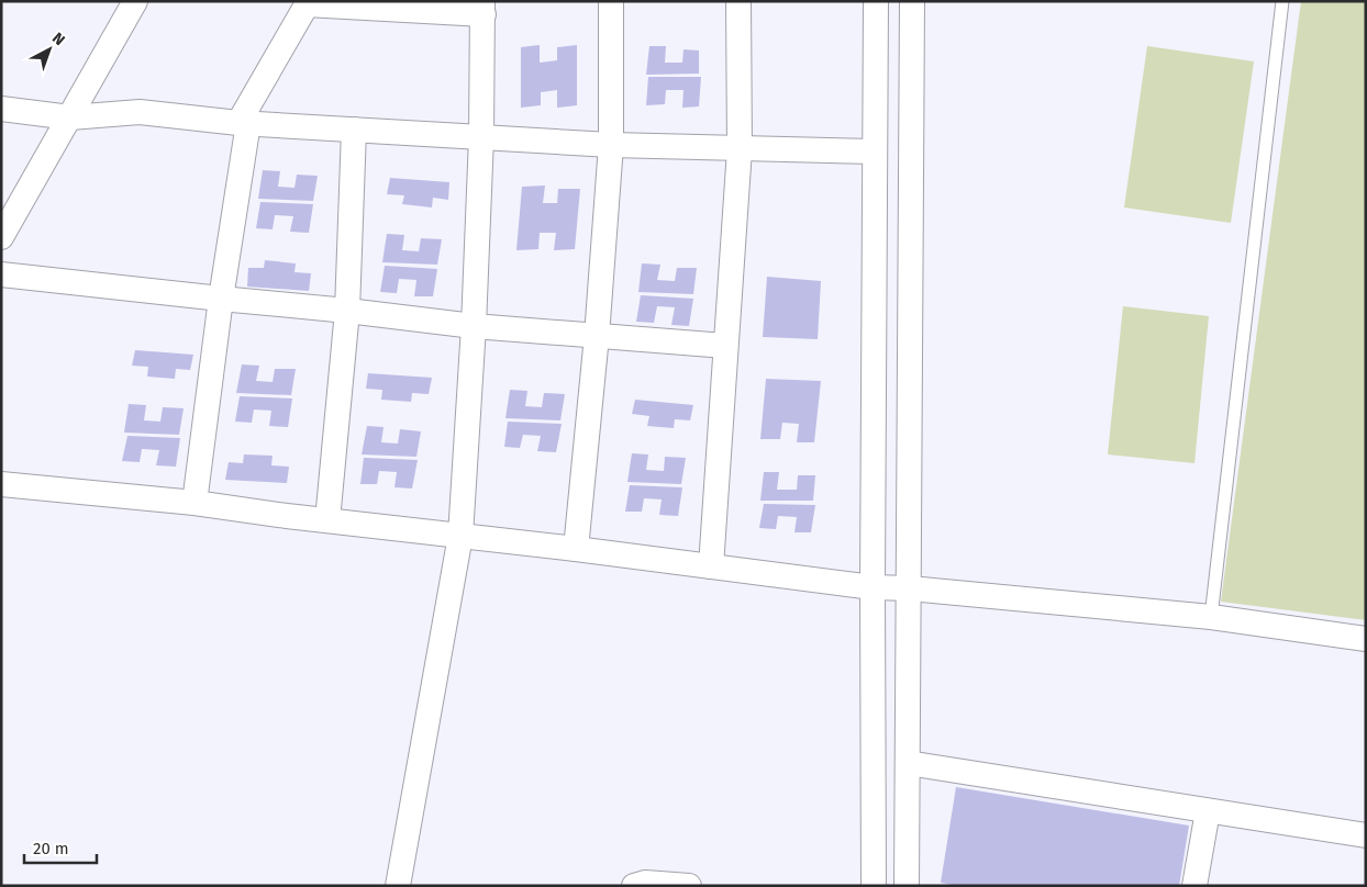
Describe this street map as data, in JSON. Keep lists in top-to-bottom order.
{
  "scale_bar": "20 m",
  "north": "top right"
}
